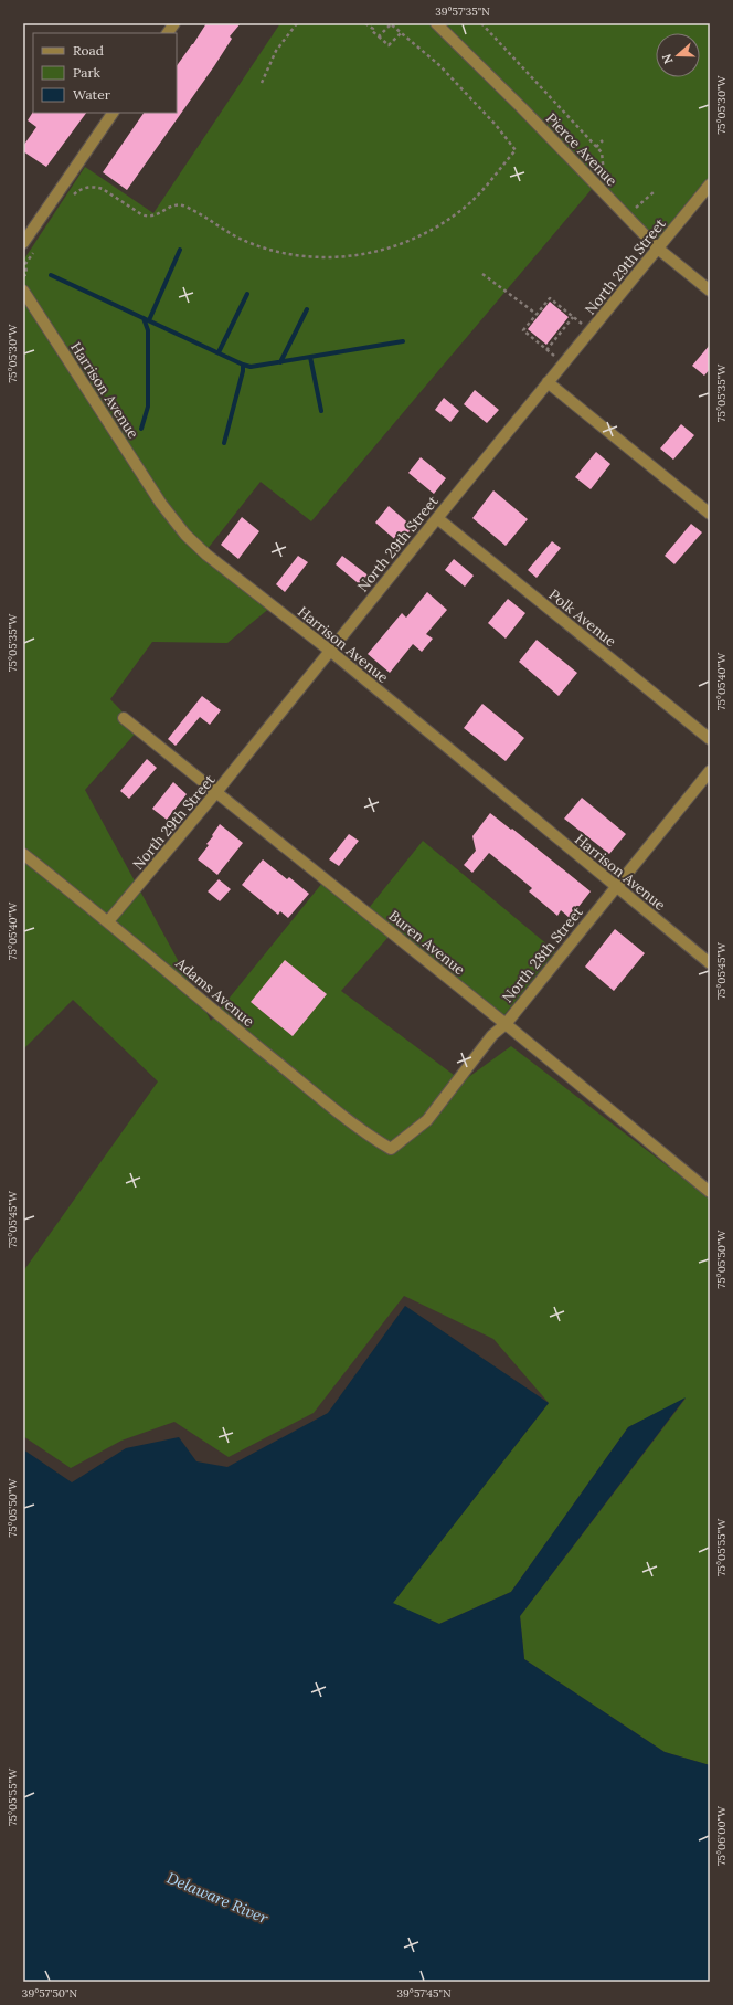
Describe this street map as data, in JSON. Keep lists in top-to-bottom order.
{
  "streets": {
    "street": [
      "Pierce Avenue",
      "North 29th Street",
      "Harrison Avenue",
      "Polk Avenue",
      "Buren Avenue",
      "North 28th Street",
      "Adams Avenue"
    ]
  },
  "crossings": [
    ["Pierce Avenue", "North 29th Street"],
    ["North 29th Street", "Harrison Avenue"],
    ["North 29th Street", "Polk Avenue"],
    ["North 29th Street", "Buren Avenue"],
    ["North 29th Street", "Adams Avenue"],
    ["Harrison Avenue", "North 28th Street"],
    ["Buren Avenue", "North 28th Street"],
    ["North 28th Street", "Adams Avenue"]
  ],
  "water": ["Delaware River"],
  "legend": ["Road", "Park", "Water"],
  "north": "left",
  "coordinates": [
    "39°57'35\"N",
    "75°05'30\"W",
    "75°05'35\"W",
    "75°05'40\"W",
    "75°05'45\"W",
    "75°05'50\"W",
    "75°05'55\"W",
    "75°06'00\"W",
    "39°57'50\"N",
    "39°57'45\"N"
  ]
}
